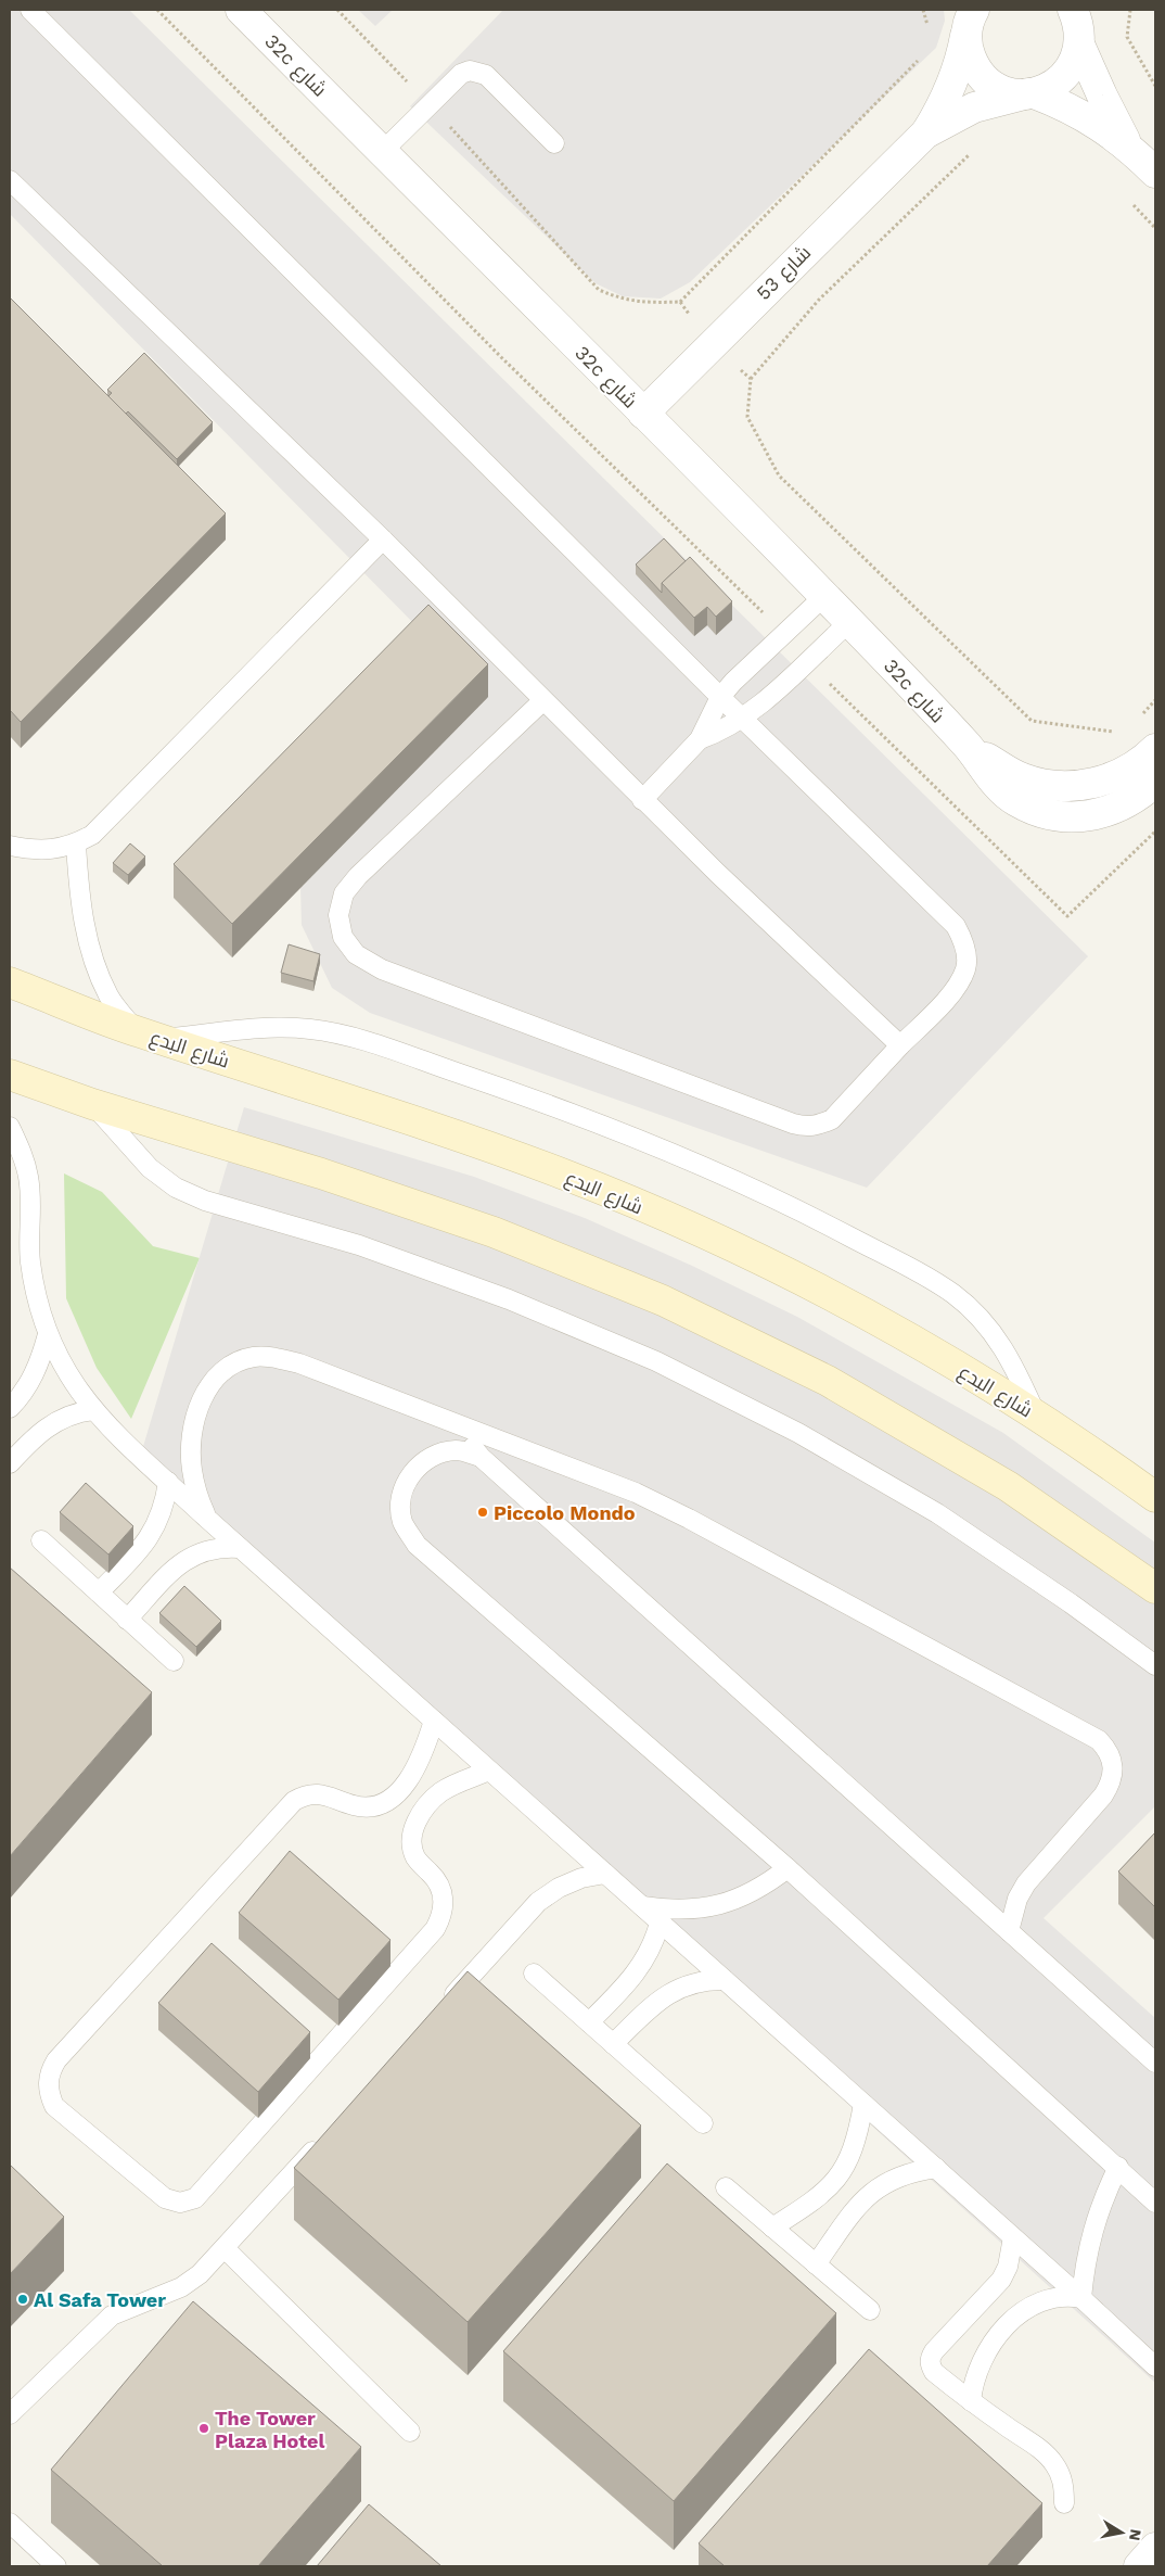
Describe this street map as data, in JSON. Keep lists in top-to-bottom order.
{
  "streets": {
    "main road": ["شارع البدع"],
    "street": ["32c شارع", "شارع 53"]
  },
  "crossings": [
    ["32c شارع", "شارع 53"]
  ],
  "places": ["Piccolo Mondo", "Al Safa Tower", "The Tower Plaza Hotel"],
  "north": "right"
}
